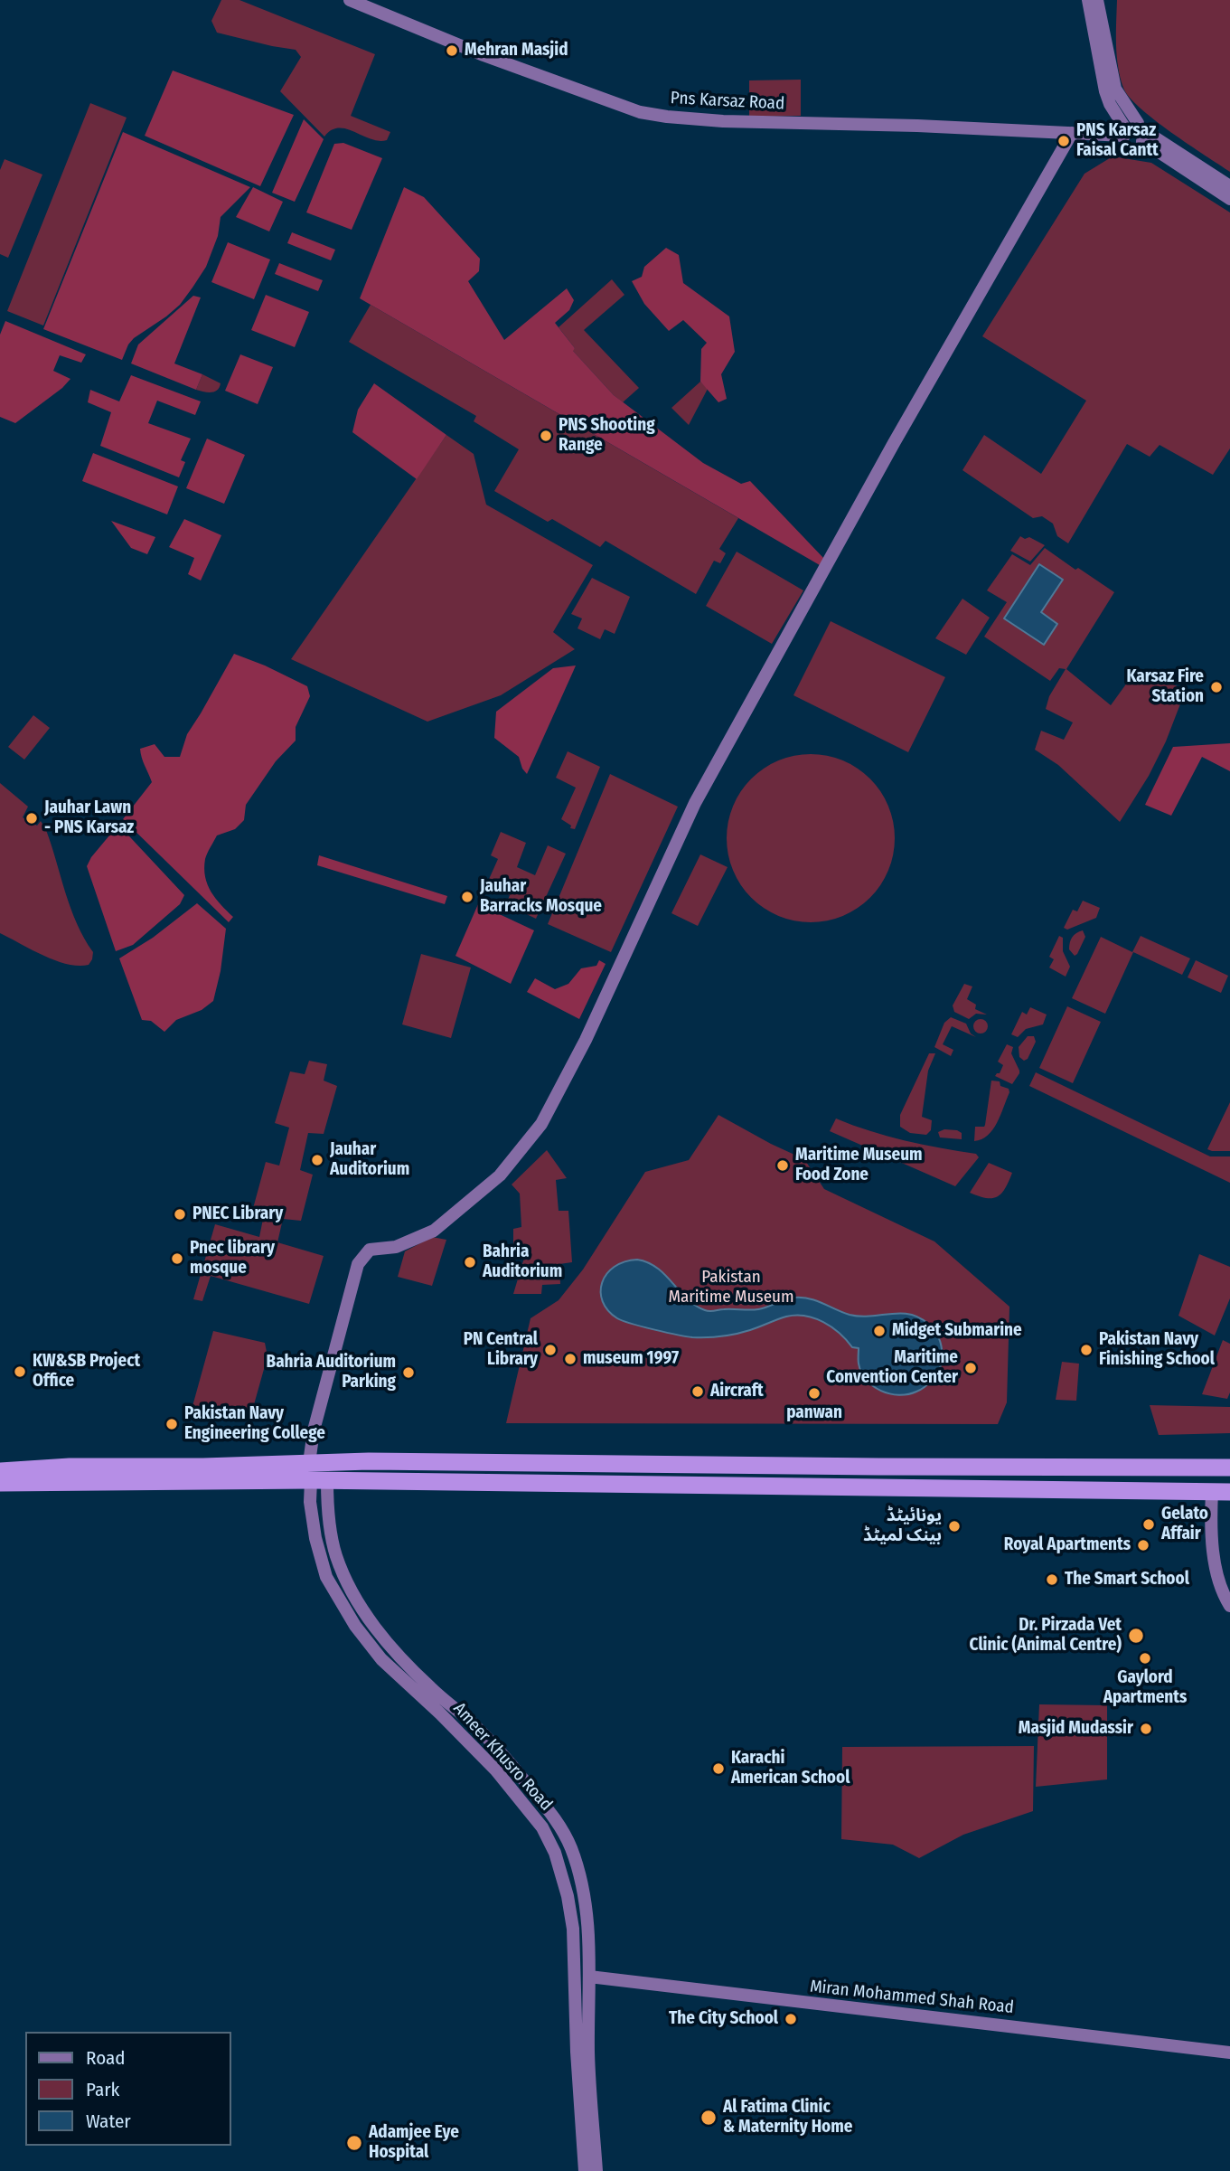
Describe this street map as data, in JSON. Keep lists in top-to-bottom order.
{
  "streets": {
    "street": ["Pns Karsaz Road", "Ameer Khusro Road", "Miran Mohammed Shah Road"]
  },
  "crossings": [
    ["Ameer Khusro Road", "Miran Mohammed Shah Road"]
  ],
  "parks": ["Pakistan Maritime Museum"],
  "places": [
    "Mehran Masjid",
    "PNS Karsaz Faisal Cantt",
    "PNS Shooting Range",
    "Karsaz Fire Station",
    "Jauhar Lawn - PNS Karsaz",
    "Jauhar Barracks Mosque",
    "Jauhar Auditorium",
    "Maritime Museum Food Zone",
    "PNEC Library",
    "Pnec library mosque",
    "Bahria Auditorium",
    "Midget Submarine",
    "PN Central Library",
    "Pakistan Navy Finishing School",
    "museum 1997",
    "Maritime Convention Center",
    "KW&SB Project Office",
    "Bahria Auditorium Parking",
    "Aircraft",
    "panwan",
    "Pakistan Navy Engineering College",
    "Gelato Affair",
    "یونائیٹڈ بینک لمیٹڈ",
    "Royal Apartments",
    "The Smart School",
    "Dr. Pirzada Vet Clinic (Animal Centre)",
    "Gaylord Apartments",
    "Masjid Mudassir",
    "Karachi American School",
    "The City School",
    "Al Fatima Clinic & Maternity Home",
    "Adamjee Eye Hospital"
  ],
  "legend": ["Road", "Park", "Water"]
}
